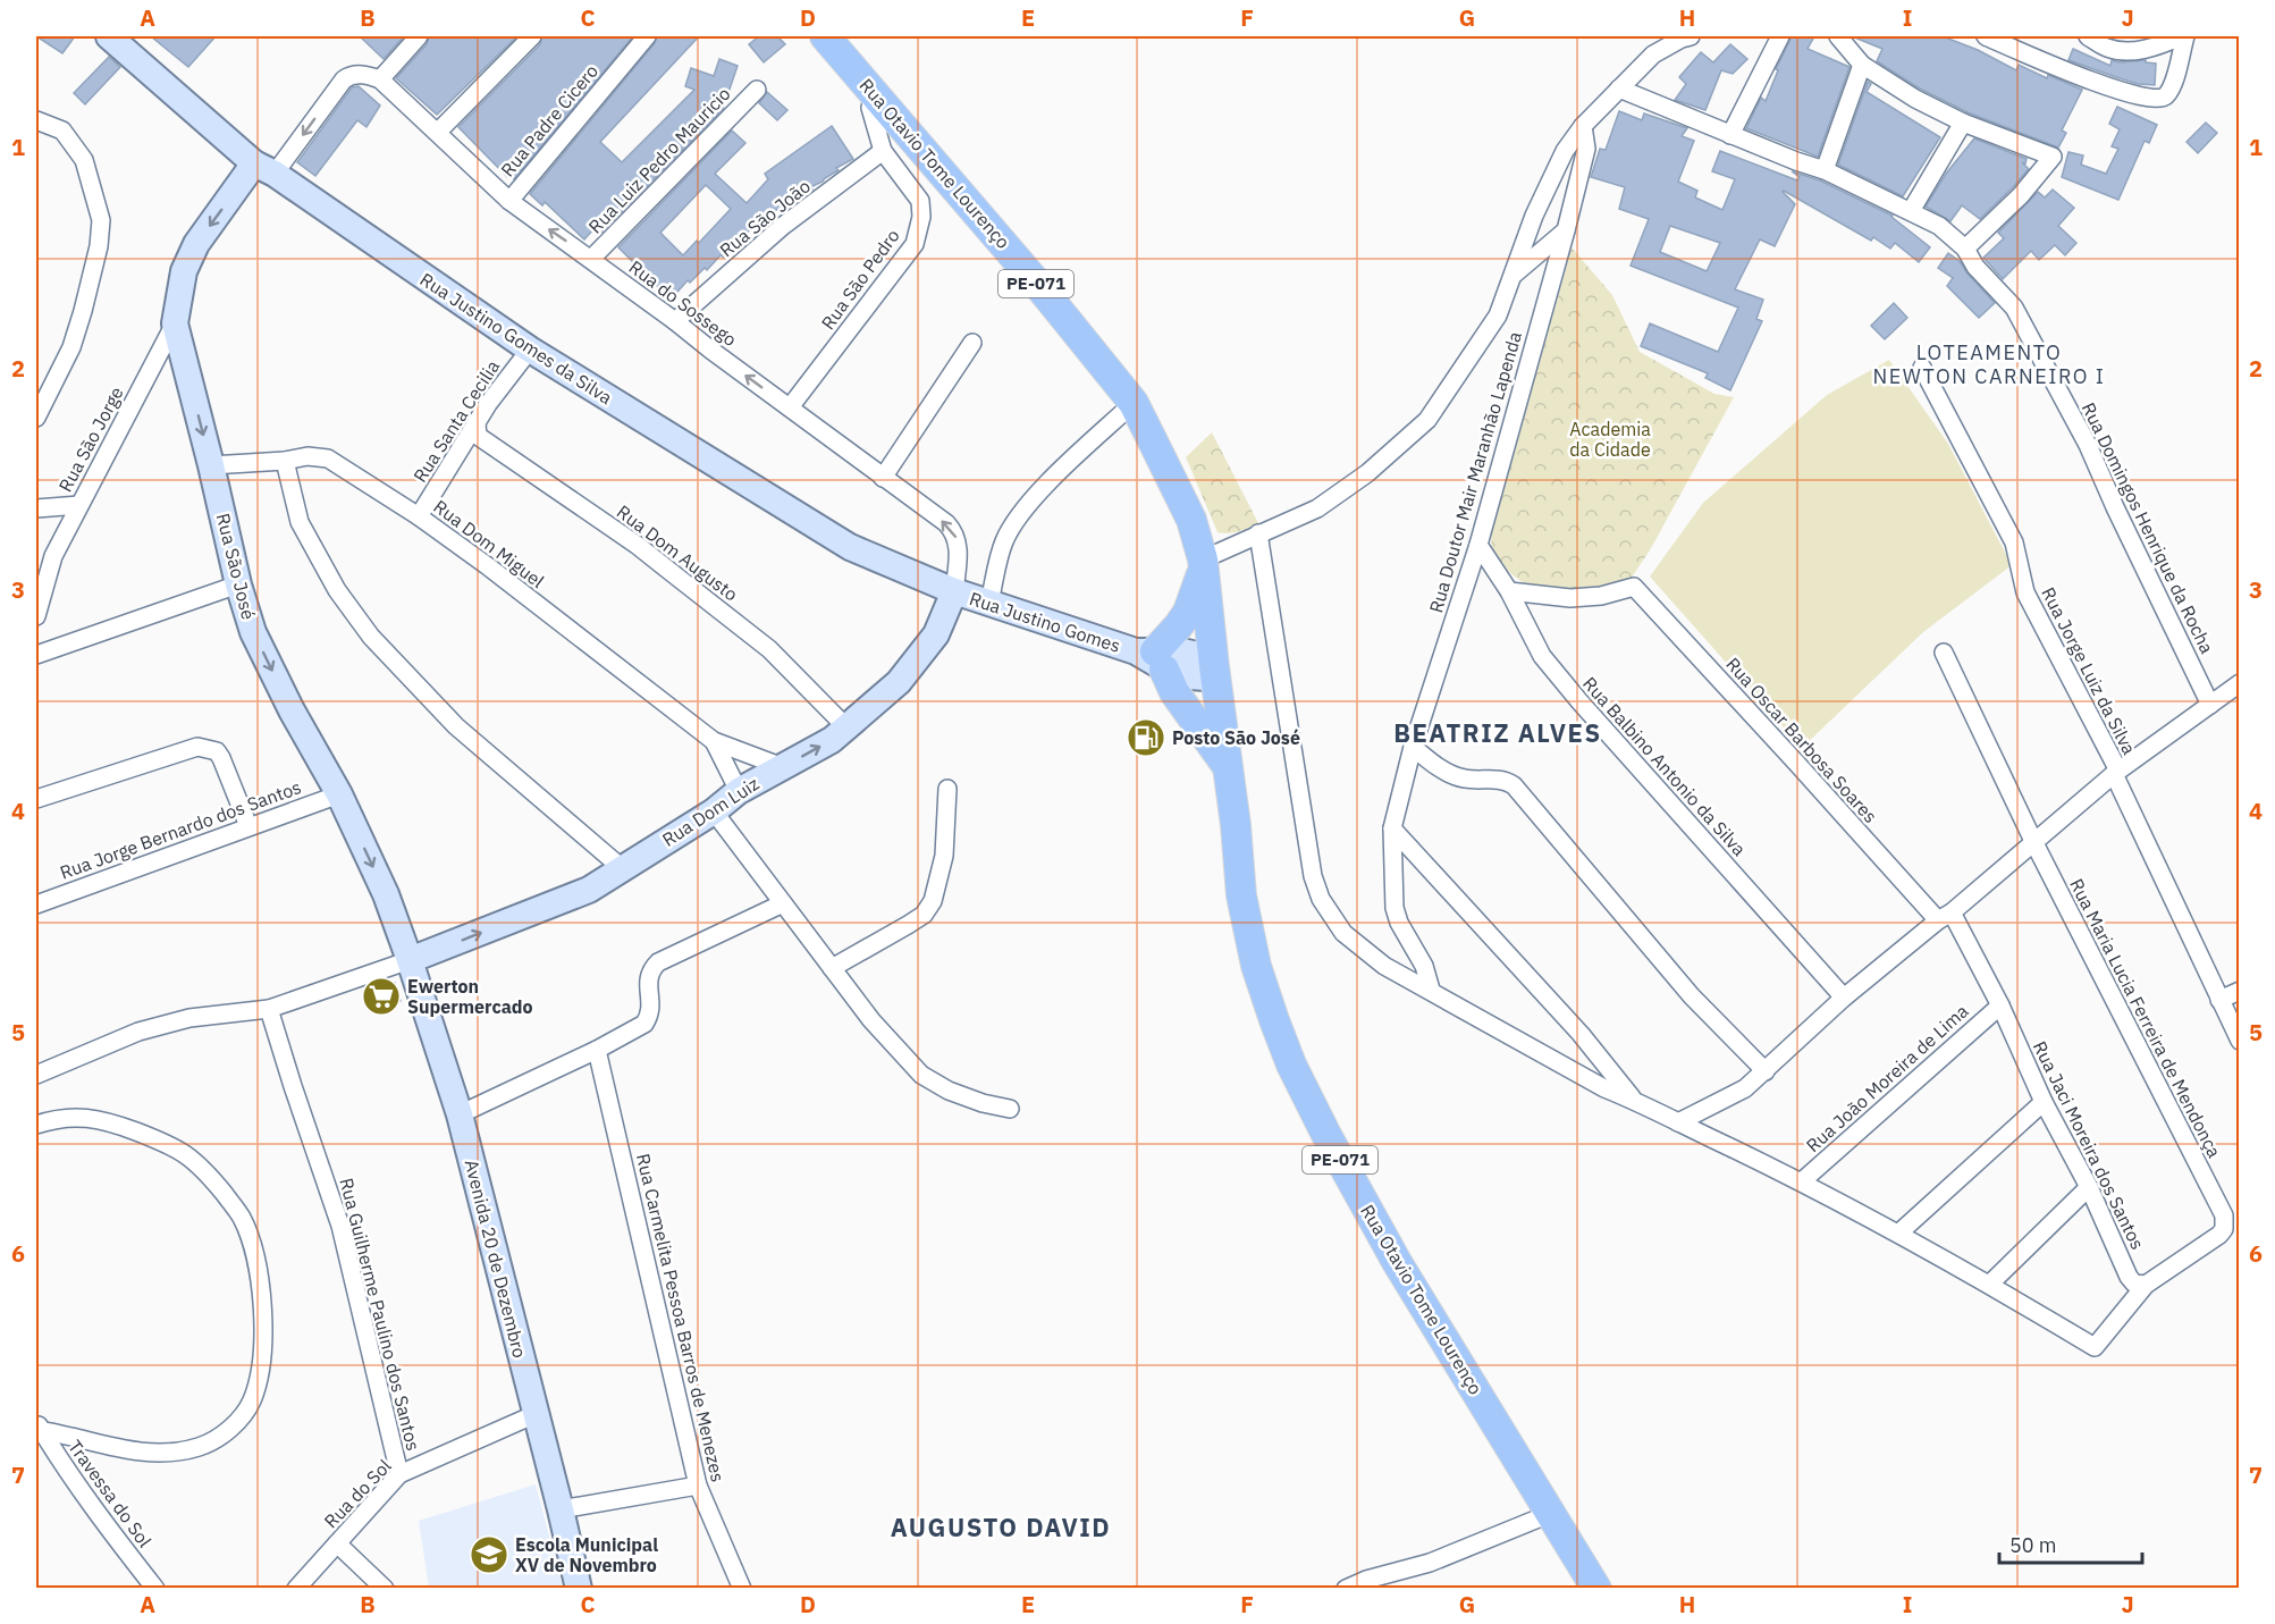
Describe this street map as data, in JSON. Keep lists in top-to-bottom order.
{
  "streets": {
    "main road": ["Rua Otavio Tome Lourenço", "PE-071"],
    "street": [
      "Rua Padre Cicero",
      "Rua Luiz Pedro Mauricio",
      "Rua São João",
      "Rua São Pedro",
      "Rua do Sossego",
      "Rua Justino Gomes da Silva",
      "Rua Santa Cecilia",
      "Rua São Jorge",
      "Rua Doutor Mair Maranhão Lapenda",
      "Rua Domingos Henrique da Rocha",
      "Rua Dom Miguel",
      "Rua Dom Augusto",
      "Rua São José",
      "Rua Justino Gomes",
      "Rua Jorge Luiz da Silva",
      "Rua Oscar Barbosa Soares",
      "Rua Balbino Antonio da Silva",
      "Rua Dom Luiz",
      "Rua Jorge Bernardo dos Santos",
      "Rua Maria Lucia Ferreira de Mendonça",
      "Rua João Moreira de Lima",
      "Rua Jaci Moreira dos Santos",
      "Avenida 20 de Dezembro",
      "Rua Guilherme Paulino dos Santos",
      "Rua Carmelita Pessoa Barros de Menezes",
      "Travessa do Sol",
      "Rua do Sol"
    ]
  },
  "crossings": [
    ["Rua Padre Cicero", "Rua do Sossego"],
    ["Rua Luiz Pedro Mauricio", "Rua do Sossego"],
    ["Rua Otavio Tome Lourenço", "Rua São Pedro"],
    ["Rua Otavio Tome Lourenço", "PE-071"],
    ["Rua Otavio Tome Lourenço", "Rua Justino Gomes"],
    ["Rua São João", "Rua São Pedro"],
    ["Rua São João", "Rua do Sossego"],
    ["Rua São Pedro", "Rua do Sossego"],
    ["Rua do Sossego", "Rua Justino Gomes da Silva"],
    ["Rua do Sossego", "Rua Justino Gomes"],
    ["Rua do Sossego", "Rua Dom Luiz"],
    ["Rua Justino Gomes da Silva", "Rua Santa Cecilia"],
    ["Rua Justino Gomes da Silva", "Rua São José"],
    ["Rua Justino Gomes da Silva", "Rua Justino Gomes"],
    ["Rua Justino Gomes da Silva", "Rua Dom Luiz"],
    ["Rua Santa Cecilia", "Rua Dom Miguel"],
    ["Rua Santa Cecilia", "Rua Dom Augusto"],
    ["Rua São Jorge", "Rua São José"],
    ["Rua Doutor Mair Maranhão Lapenda", "Rua Balbino Antonio da Silva"],
    ["Rua Dom Miguel", "Rua São José"],
    ["Rua Dom Miguel", "Rua Dom Luiz"],
    ["Rua Dom Augusto", "Rua Dom Luiz"],
    ["Rua São José", "Rua Dom Luiz"],
    ["Rua São José", "Rua Jorge Bernardo dos Santos"],
    ["Rua São José", "Avenida 20 de Dezembro"],
    ["Rua Justino Gomes", "Rua Dom Luiz"],
    ["Rua Oscar Barbosa Soares", "Rua Balbino Antonio da Silva"],
    ["Rua Oscar Barbosa Soares", "Rua Jaci Moreira dos Santos"],
    ["Rua Dom Luiz", "Avenida 20 de Dezembro"],
    ["Rua Maria Lucia Ferreira de Mendonça", "Rua Jaci Moreira dos Santos"],
    ["Rua João Moreira de Lima", "Rua Jaci Moreira dos Santos"],
    ["Avenida 20 de Dezembro", "Rua do Sol"],
    ["Rua Guilherme Paulino dos Santos", "Rua do Sol"]
  ],
  "one_way": ["Rua do Sossego", "Rua São José"],
  "districts": ["LOTEAMENTO NEWTON CARNEIRO I", "BEATRIZ ALVES", "AUGUSTO DAVID"],
  "parks": ["Academia da Cidade"],
  "places": {
    "fuel station": ["Posto São José"],
    "supermarket": ["Ewerton Supermercado"],
    "school or university": ["Escola Municipal XV de Novembro"]
  },
  "scale_bar": "50 m",
  "grid": {
    "columns": [
      "A",
      "B",
      "C",
      "D",
      "E",
      "F",
      "G",
      "H",
      "I",
      "J"
    ],
    "rows": [
      "1",
      "2",
      "3",
      "4",
      "5",
      "6",
      "7"
    ]
  }
}
